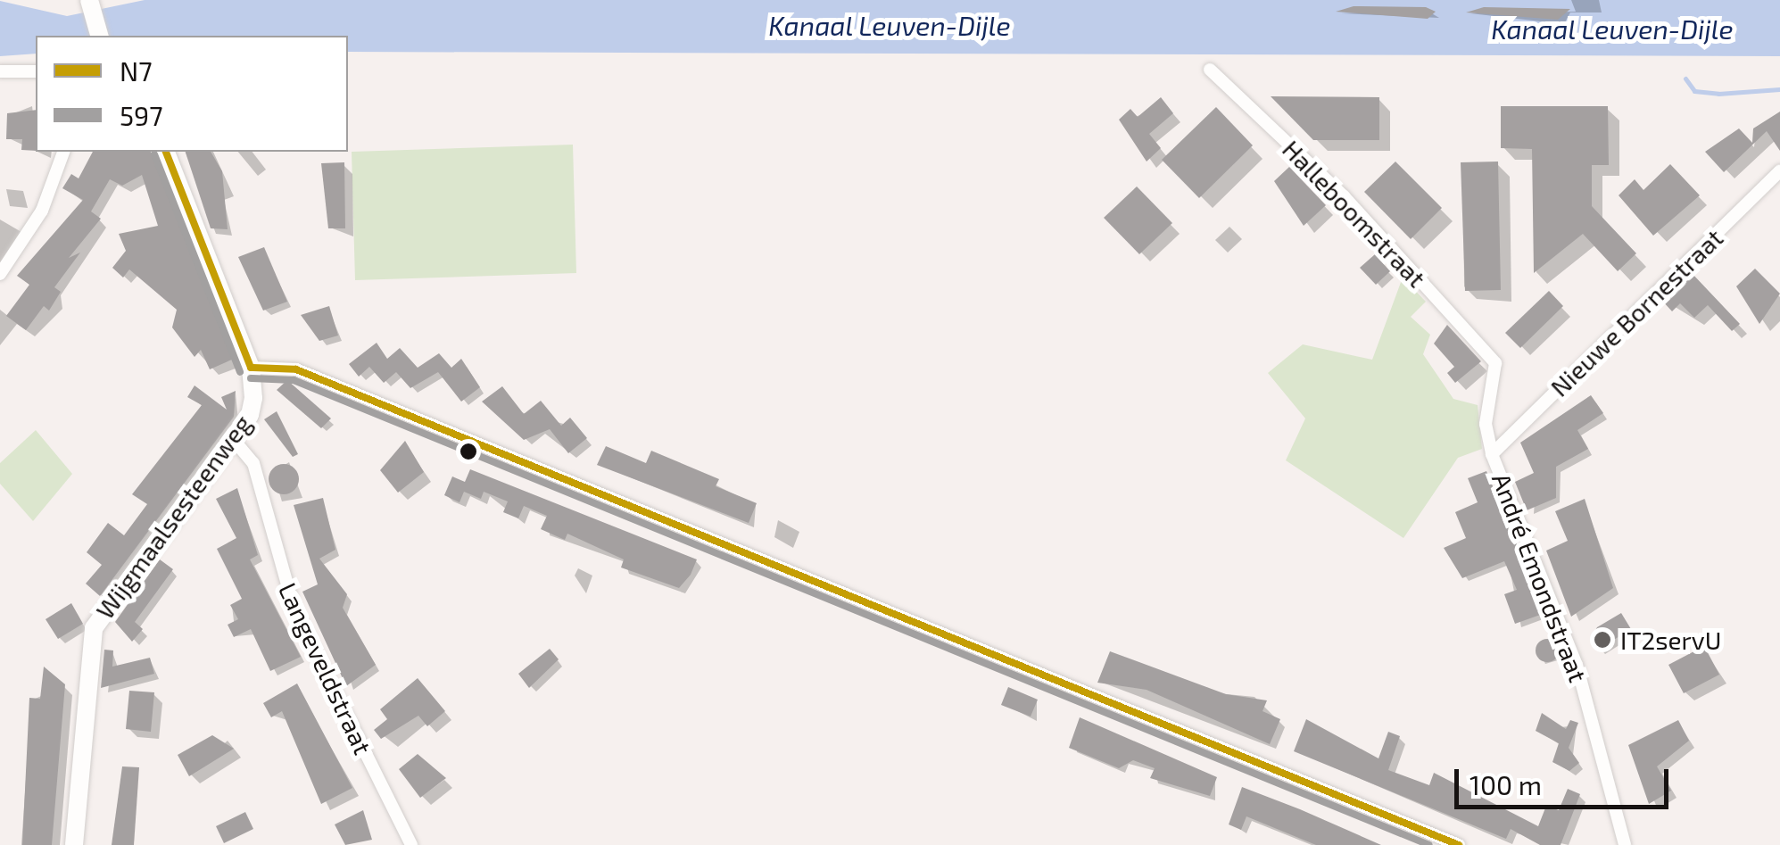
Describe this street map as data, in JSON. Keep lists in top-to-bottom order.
{
  "streets": {
    "street": [
      "Halleboomstraat",
      "Nieuwe Bornestraat",
      "Wijgmaalsesteenweg",
      "André Emondstraat",
      "Langeveldstraat"
    ]
  },
  "crossings": [
    ["Halleboomstraat", "André Emondstraat"],
    ["Nieuwe Bornestraat", "André Emondstraat"],
    ["Wijgmaalsesteenweg", "Langeveldstraat"]
  ],
  "water": ["Kanaal Leuven-Dijle"],
  "places": ["IT2servU"],
  "lines": ["transit line N7", "transit line 597"],
  "legend": ["N7", "597"],
  "scale_bar": "100 m"
}
